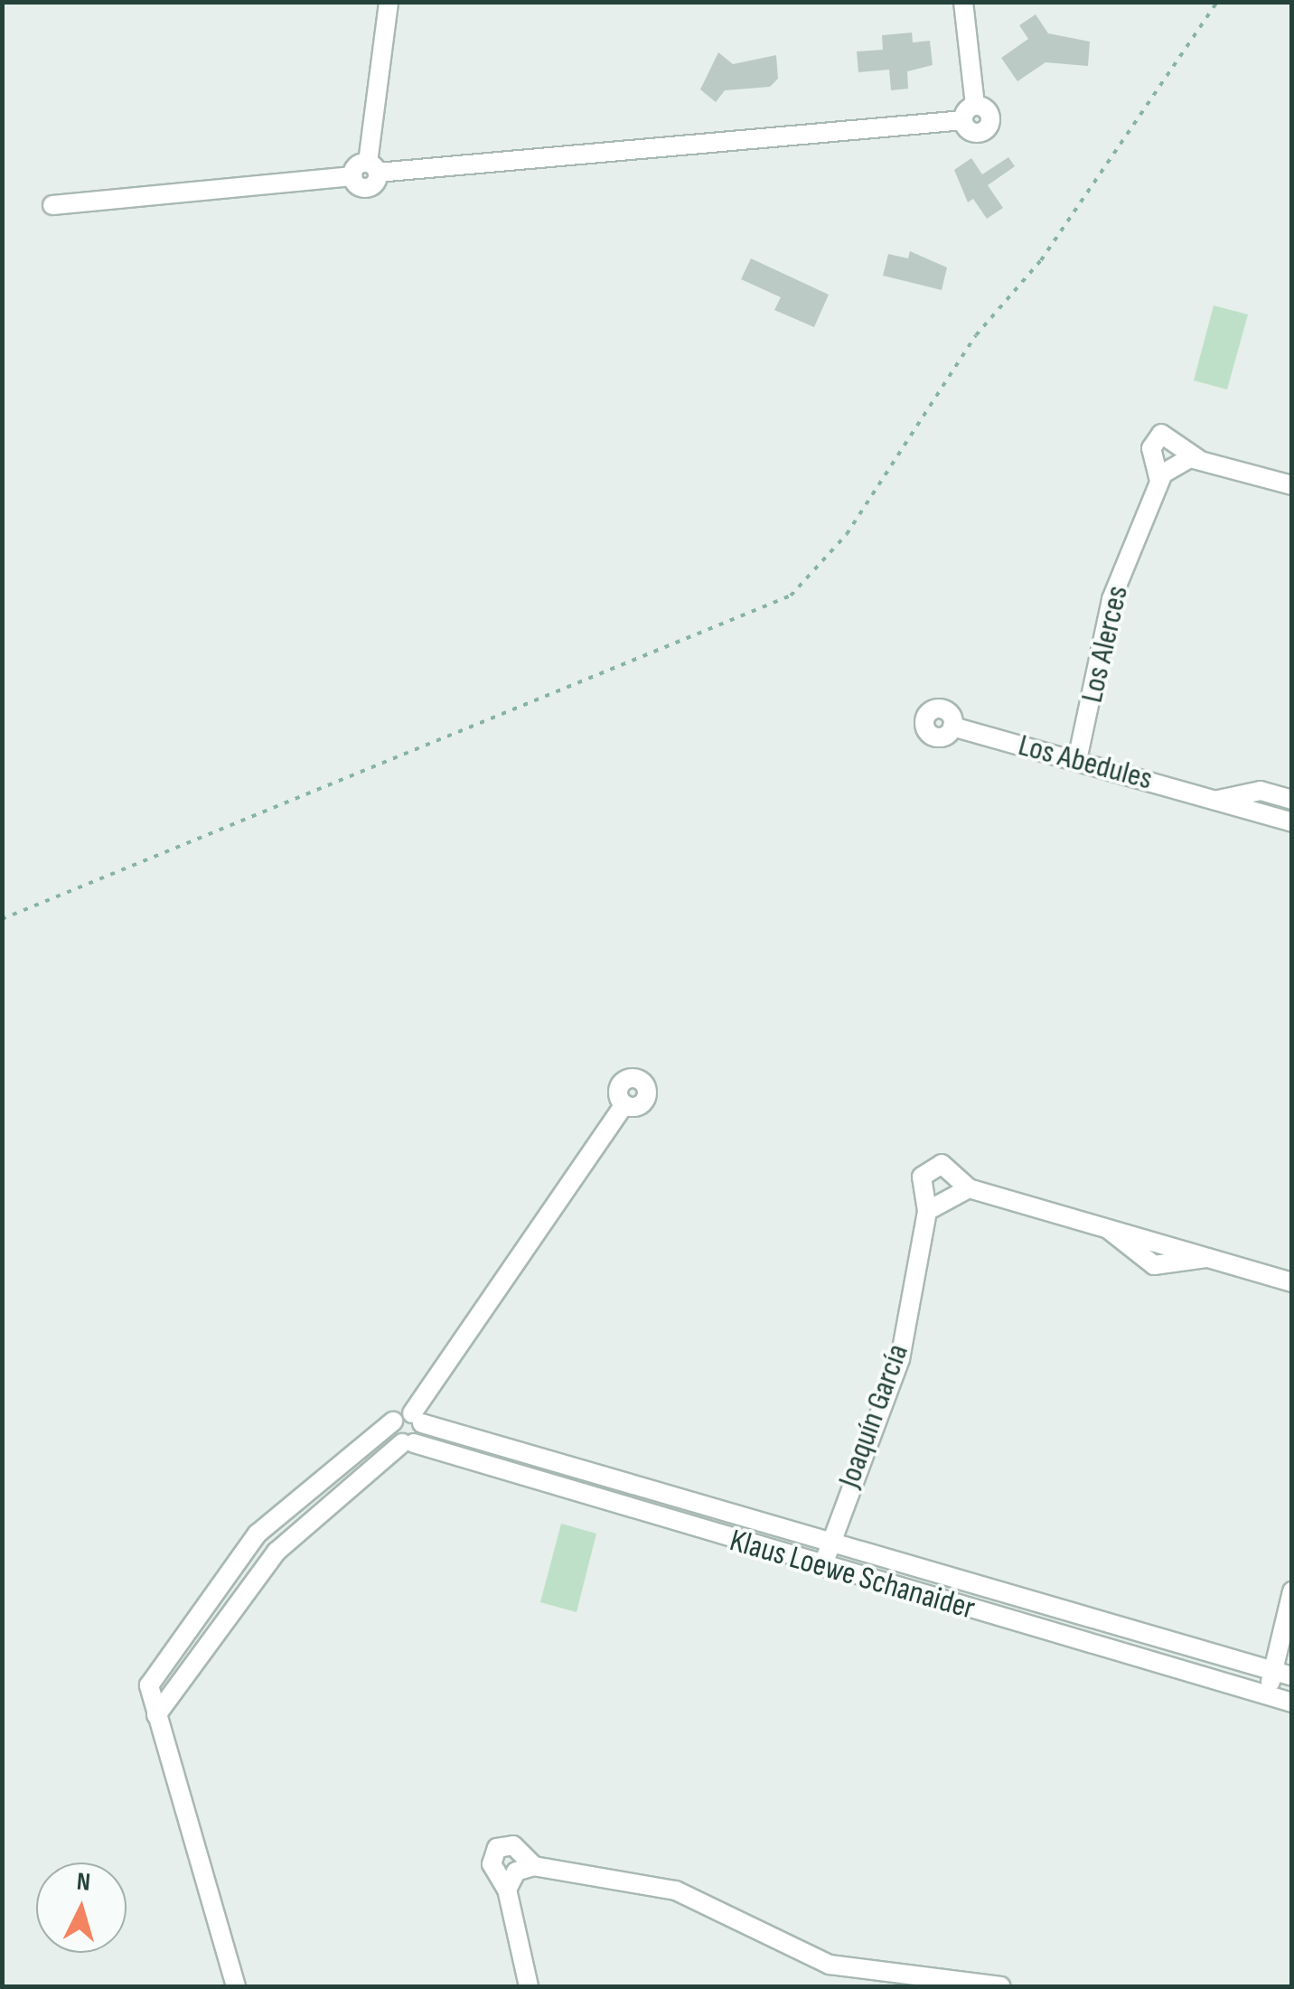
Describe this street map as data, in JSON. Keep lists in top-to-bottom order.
{
  "streets": {
    "street": [
      "Los Alerces",
      "Los Abedules",
      "Joaquín García",
      "Klaus Loewe Schanaider"
    ]
  },
  "crossings": [
    ["Los Alerces", "Los Abedules"],
    ["Joaquín García", "Klaus Loewe Schanaider"]
  ],
  "north": "top"
}
